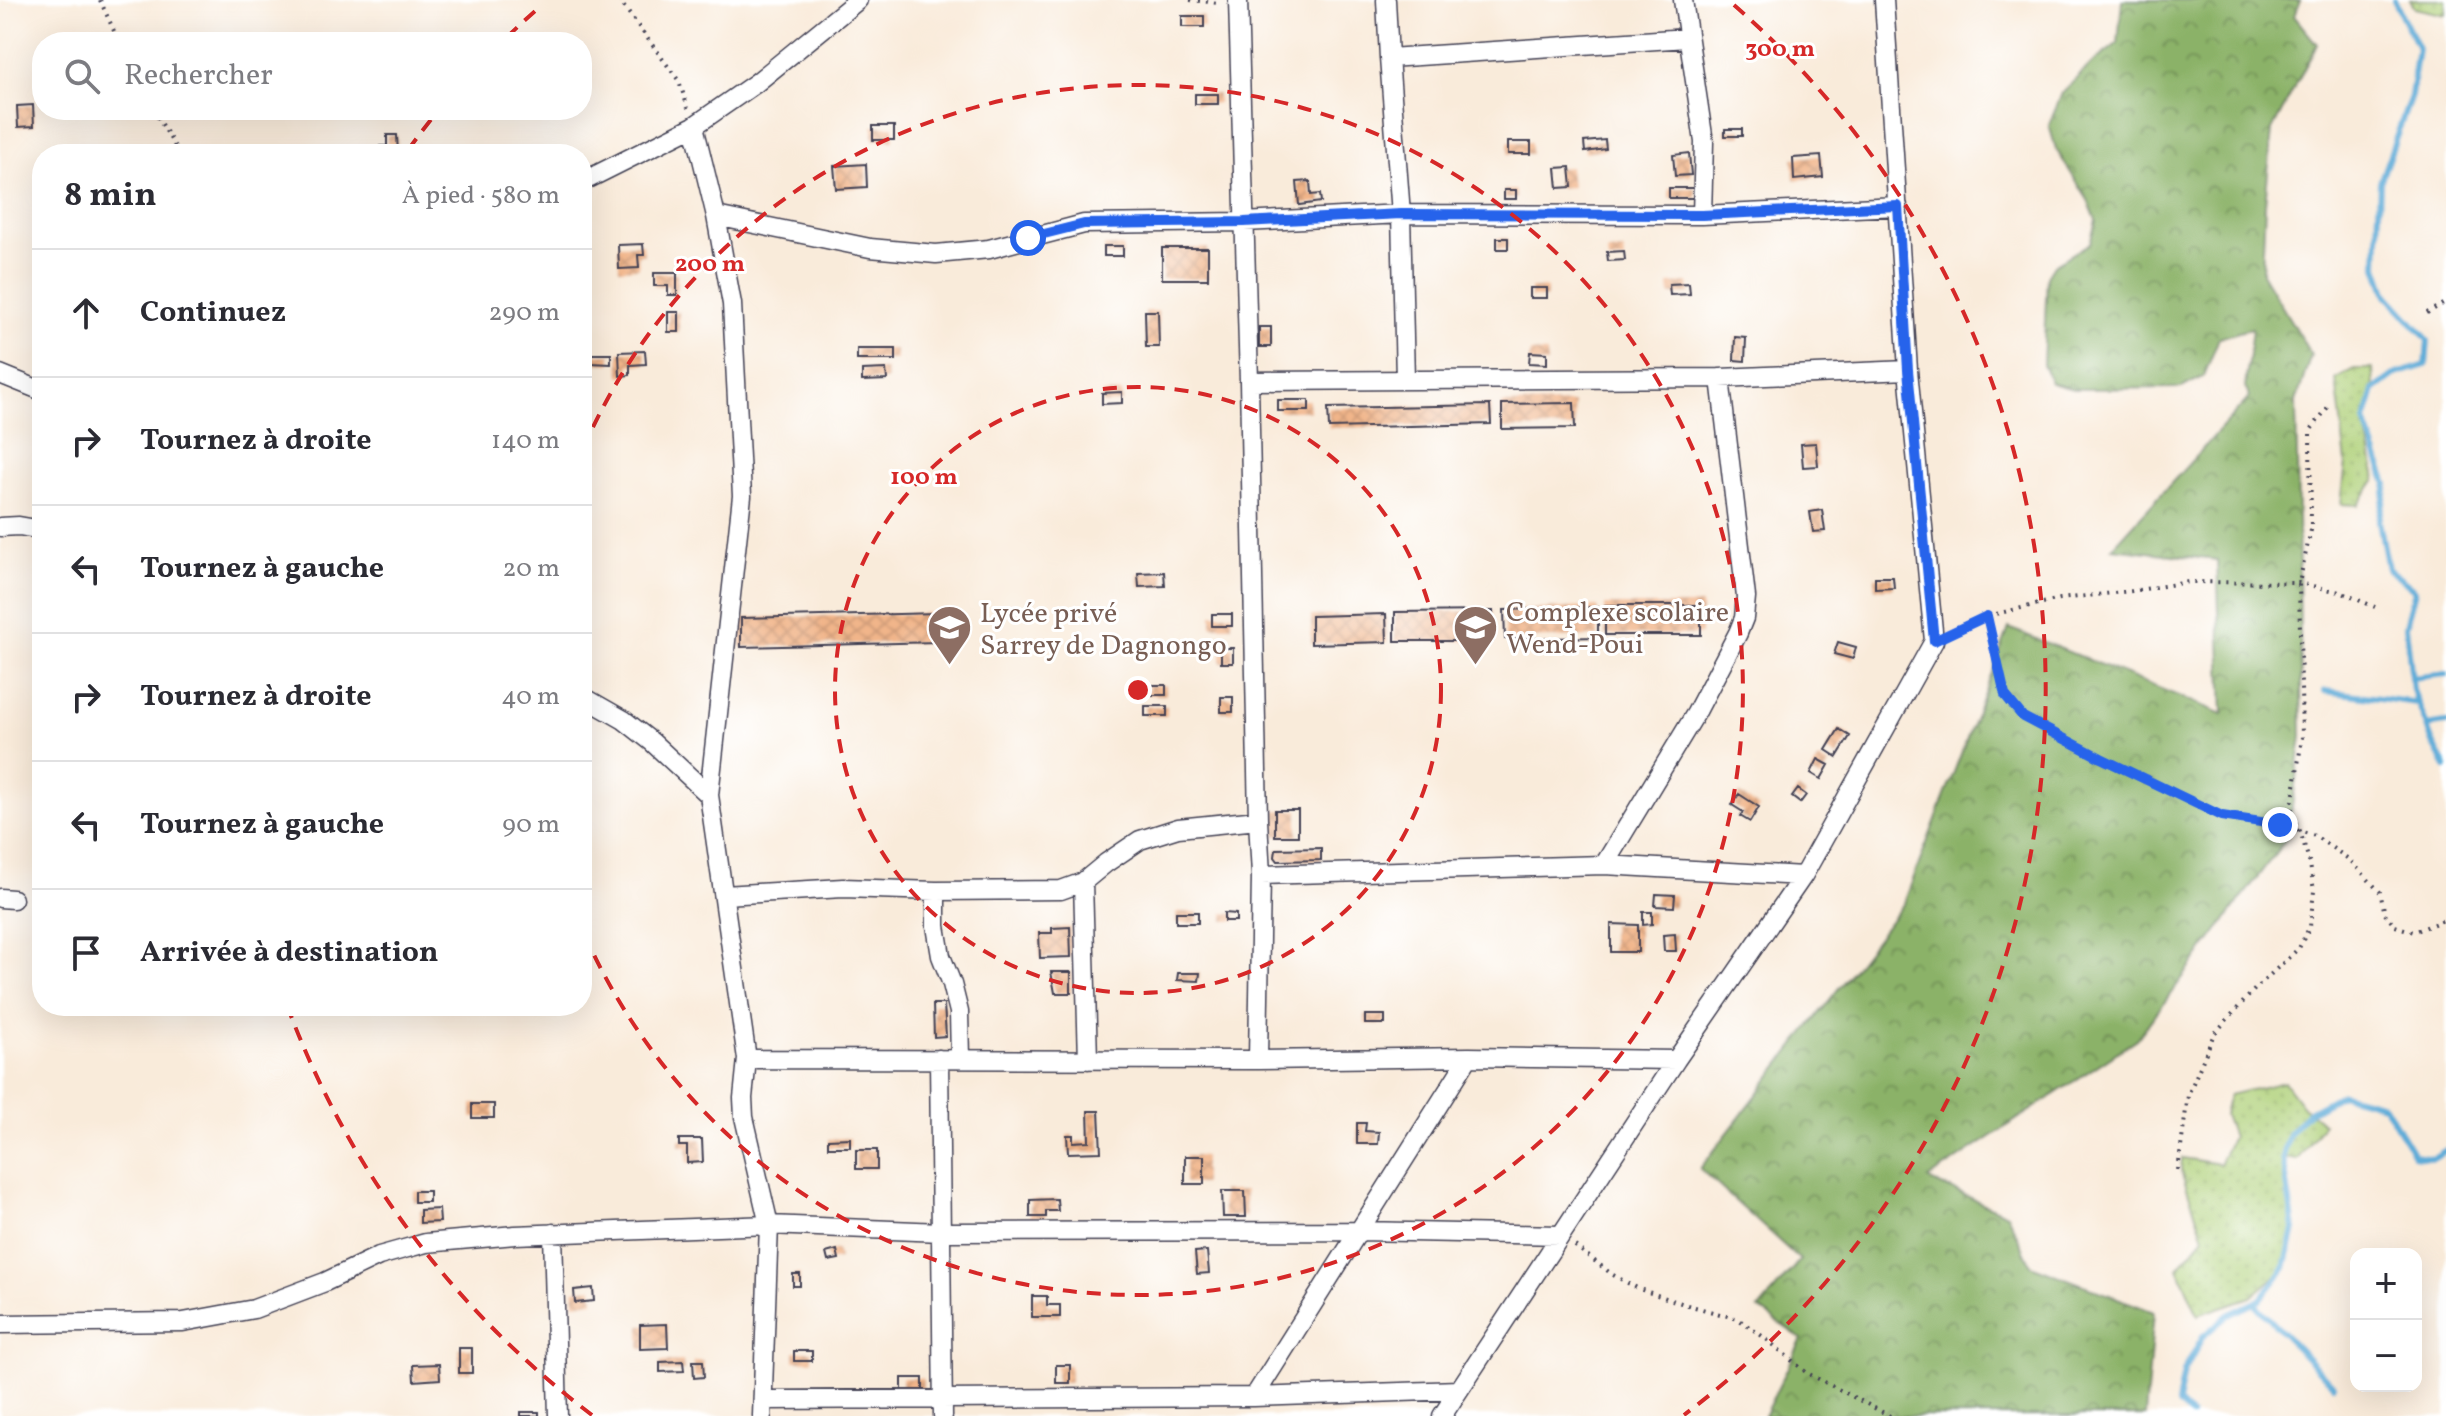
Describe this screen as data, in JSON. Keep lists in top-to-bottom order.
{
  "places": {
    "school or university": ["Complexe scolaire Wend-Poui", "Lycée privé Sarrey de Dagnongo"]
  },
  "page": {
    "search": "Rechercher",
    "heading": ["8 min", "À pied · 580 m"],
    "list": [
      ["Continuez", "290 m"],
      ["Tournez à droite", "140 m"],
      ["Tournez à gauche", "20 m"],
      ["Tournez à droite", "40 m"],
      ["Tournez à gauche", "90 m"],
      "Arrivée à destination"
    ],
    "map_buttons": ["+", "−"]
  },
  "rings": ["300 m", "200 m", "100 m"]
}
